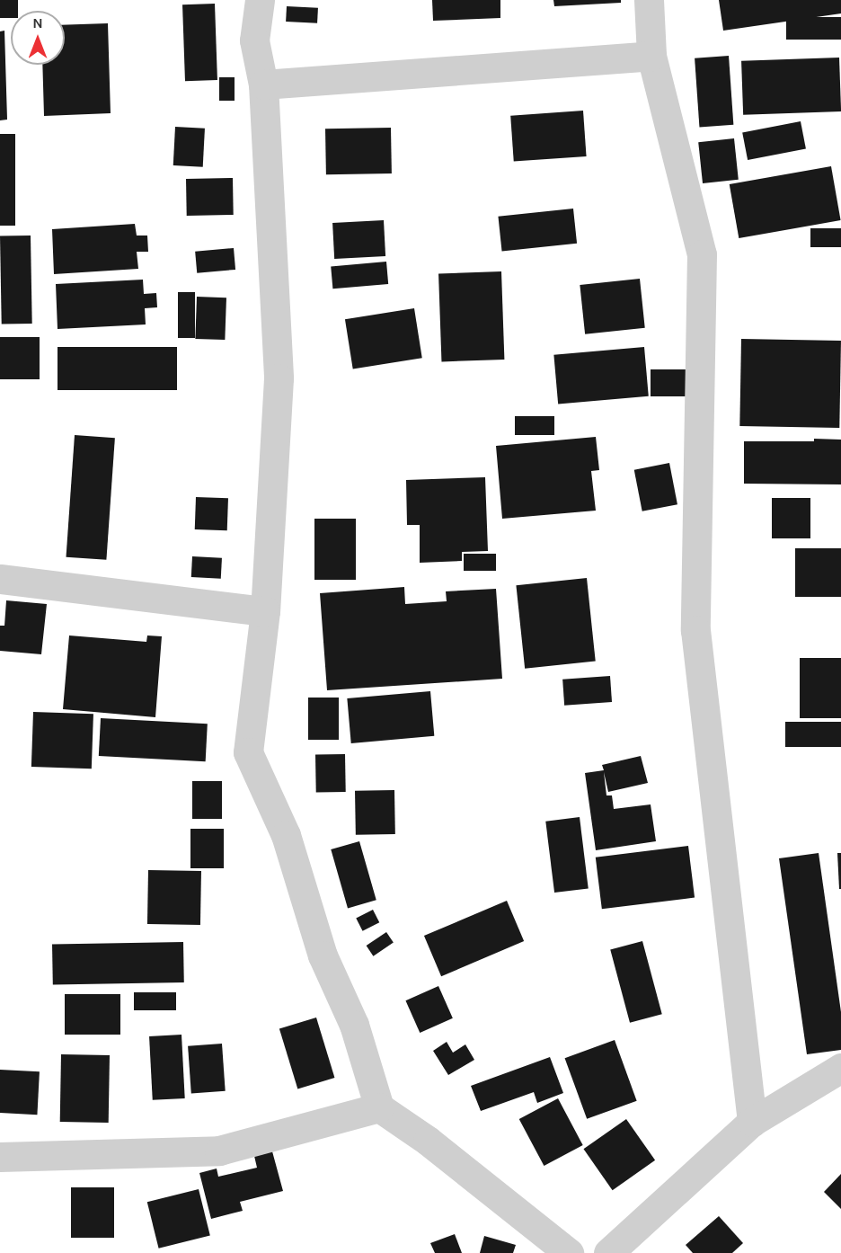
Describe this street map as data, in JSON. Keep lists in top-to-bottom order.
{
  "north": "top"
}
